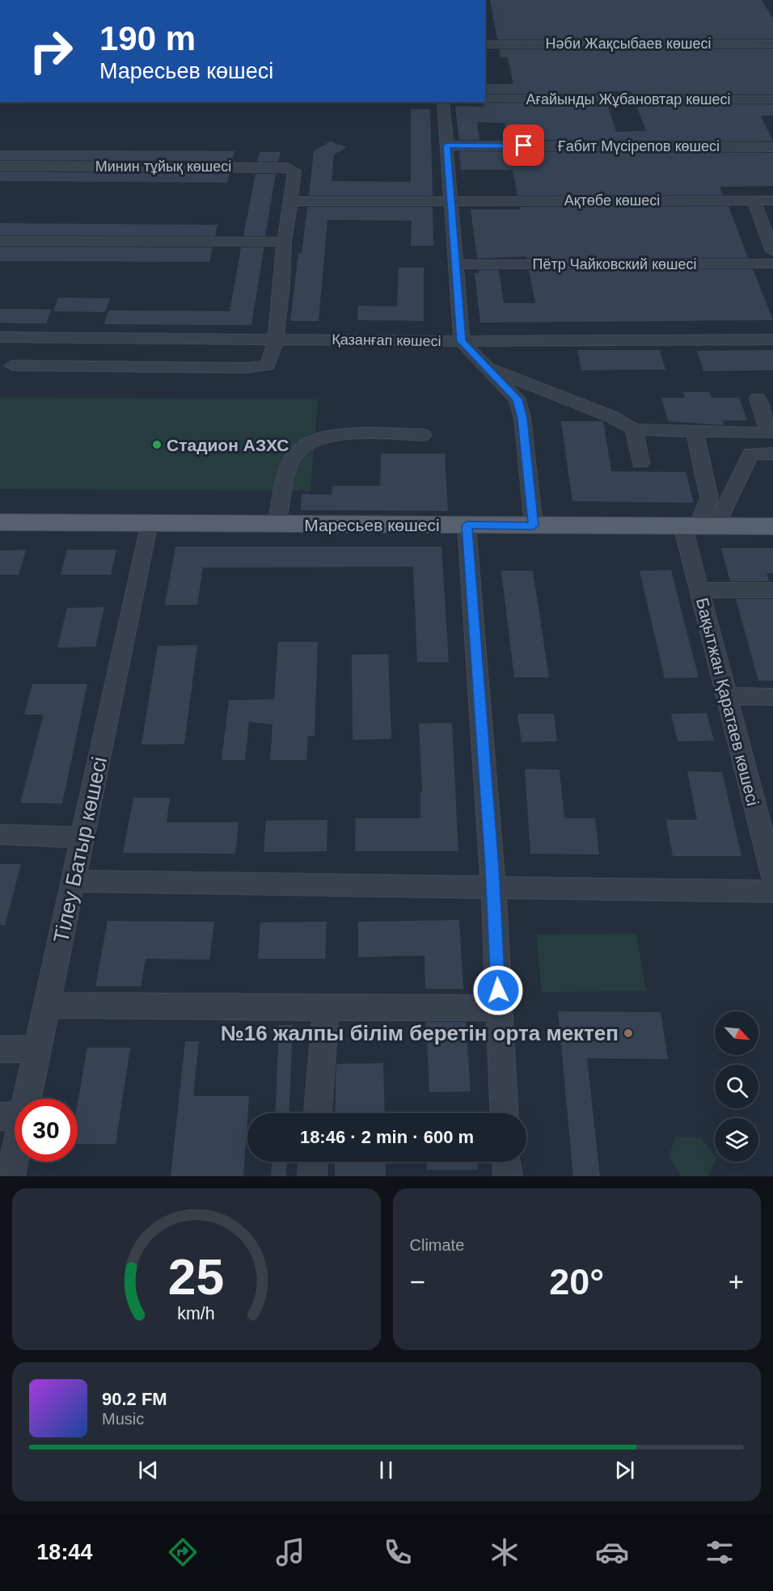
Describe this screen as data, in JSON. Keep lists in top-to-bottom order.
{
  "streets": {
    "main road": ["Маресьев көшесі"],
    "street": [
      "Нәби Жақсыбаев көшесі",
      "Ағайынды Жұбановтар көшесі",
      "Ғабит Мүсірепов көшесі",
      "Минин тұйық көшесі",
      "Ақтөбе көшесі",
      "Пётр Чайковский көшесі",
      "Қазанғап көшесі",
      "Бақытжан Қаратаев көшесі",
      "Тілеу Батыр көшесі"
    ]
  },
  "crossings": [
    ["Минин тұйық көшесі", "Қазанғап көшесі"],
    ["Маресьев көшесі", "Бақытжан Қаратаев көшесі"],
    ["Маресьев көшесі", "Тілеу Батыр көшесі"]
  ],
  "places": ["Стадион АЗХС", "№16 жалпы білім беретін орта мектеп"],
  "north": "bottom right",
  "page": {
    "turn": ["190 m", "Маресьев көшесі"],
    "limit": "30",
    "trip": "18:46 · 2 min · 600 m",
    "tile": "Climate",
    "heat": ["−", "20°", "+"],
    "song": ["90.2 FM", "Music"],
    "tabs": "18:44",
    "gauge": ["25", "km/h"]
  }
}
